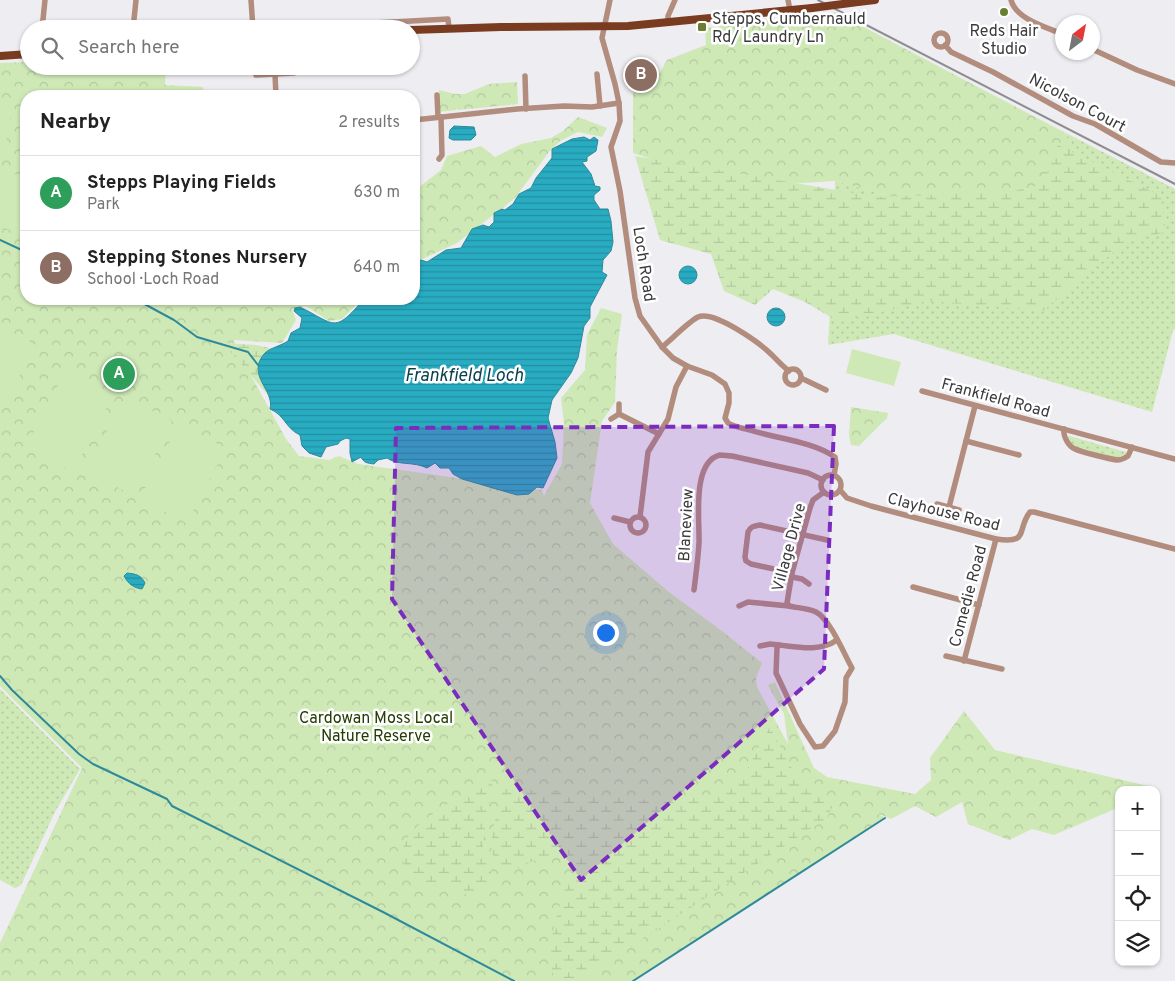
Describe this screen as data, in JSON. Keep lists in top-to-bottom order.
{
  "streets": {
    "street": [
      "Nicolson Court",
      "Loch Road",
      "Frankfield Road",
      "Clayhouse Road",
      "Blaneview",
      "Village Drive",
      "Comedie Road"
    ]
  },
  "crossings": [
    ["Loch Road", "Clayhouse Road"],
    ["Loch Road", "Blaneview"],
    ["Loch Road", "Village Drive"],
    ["Clayhouse Road", "Blaneview"],
    ["Clayhouse Road", "Village Drive"],
    ["Clayhouse Road", "Comedie Road"],
    ["Blaneview", "Village Drive"]
  ],
  "water": ["Frankfield Loch"],
  "parks": ["Cardowan Moss Local Nature Reserve"],
  "places": {
    "other": ["Reds Hair Studio"],
    "transit": ["Stepps, Cumbernauld Rd/ Laundry Ln"]
  },
  "north": "top right",
  "page": {
    "search": "Search here",
    "pins": ["B", "A"],
    "heading": ["Nearby", "2 results"],
    "list": [
      {
        "mark": "A",
        "name": "Stepps Playing Fields",
        "note": "Park",
        "value": "630 m"
      },
      {
        "mark": "B",
        "name": "Stepping Stones Nursery",
        "note": "School · Loch Road",
        "value": "640 m"
      }
    ],
    "map_buttons": ["+", "−"]
  }
}
